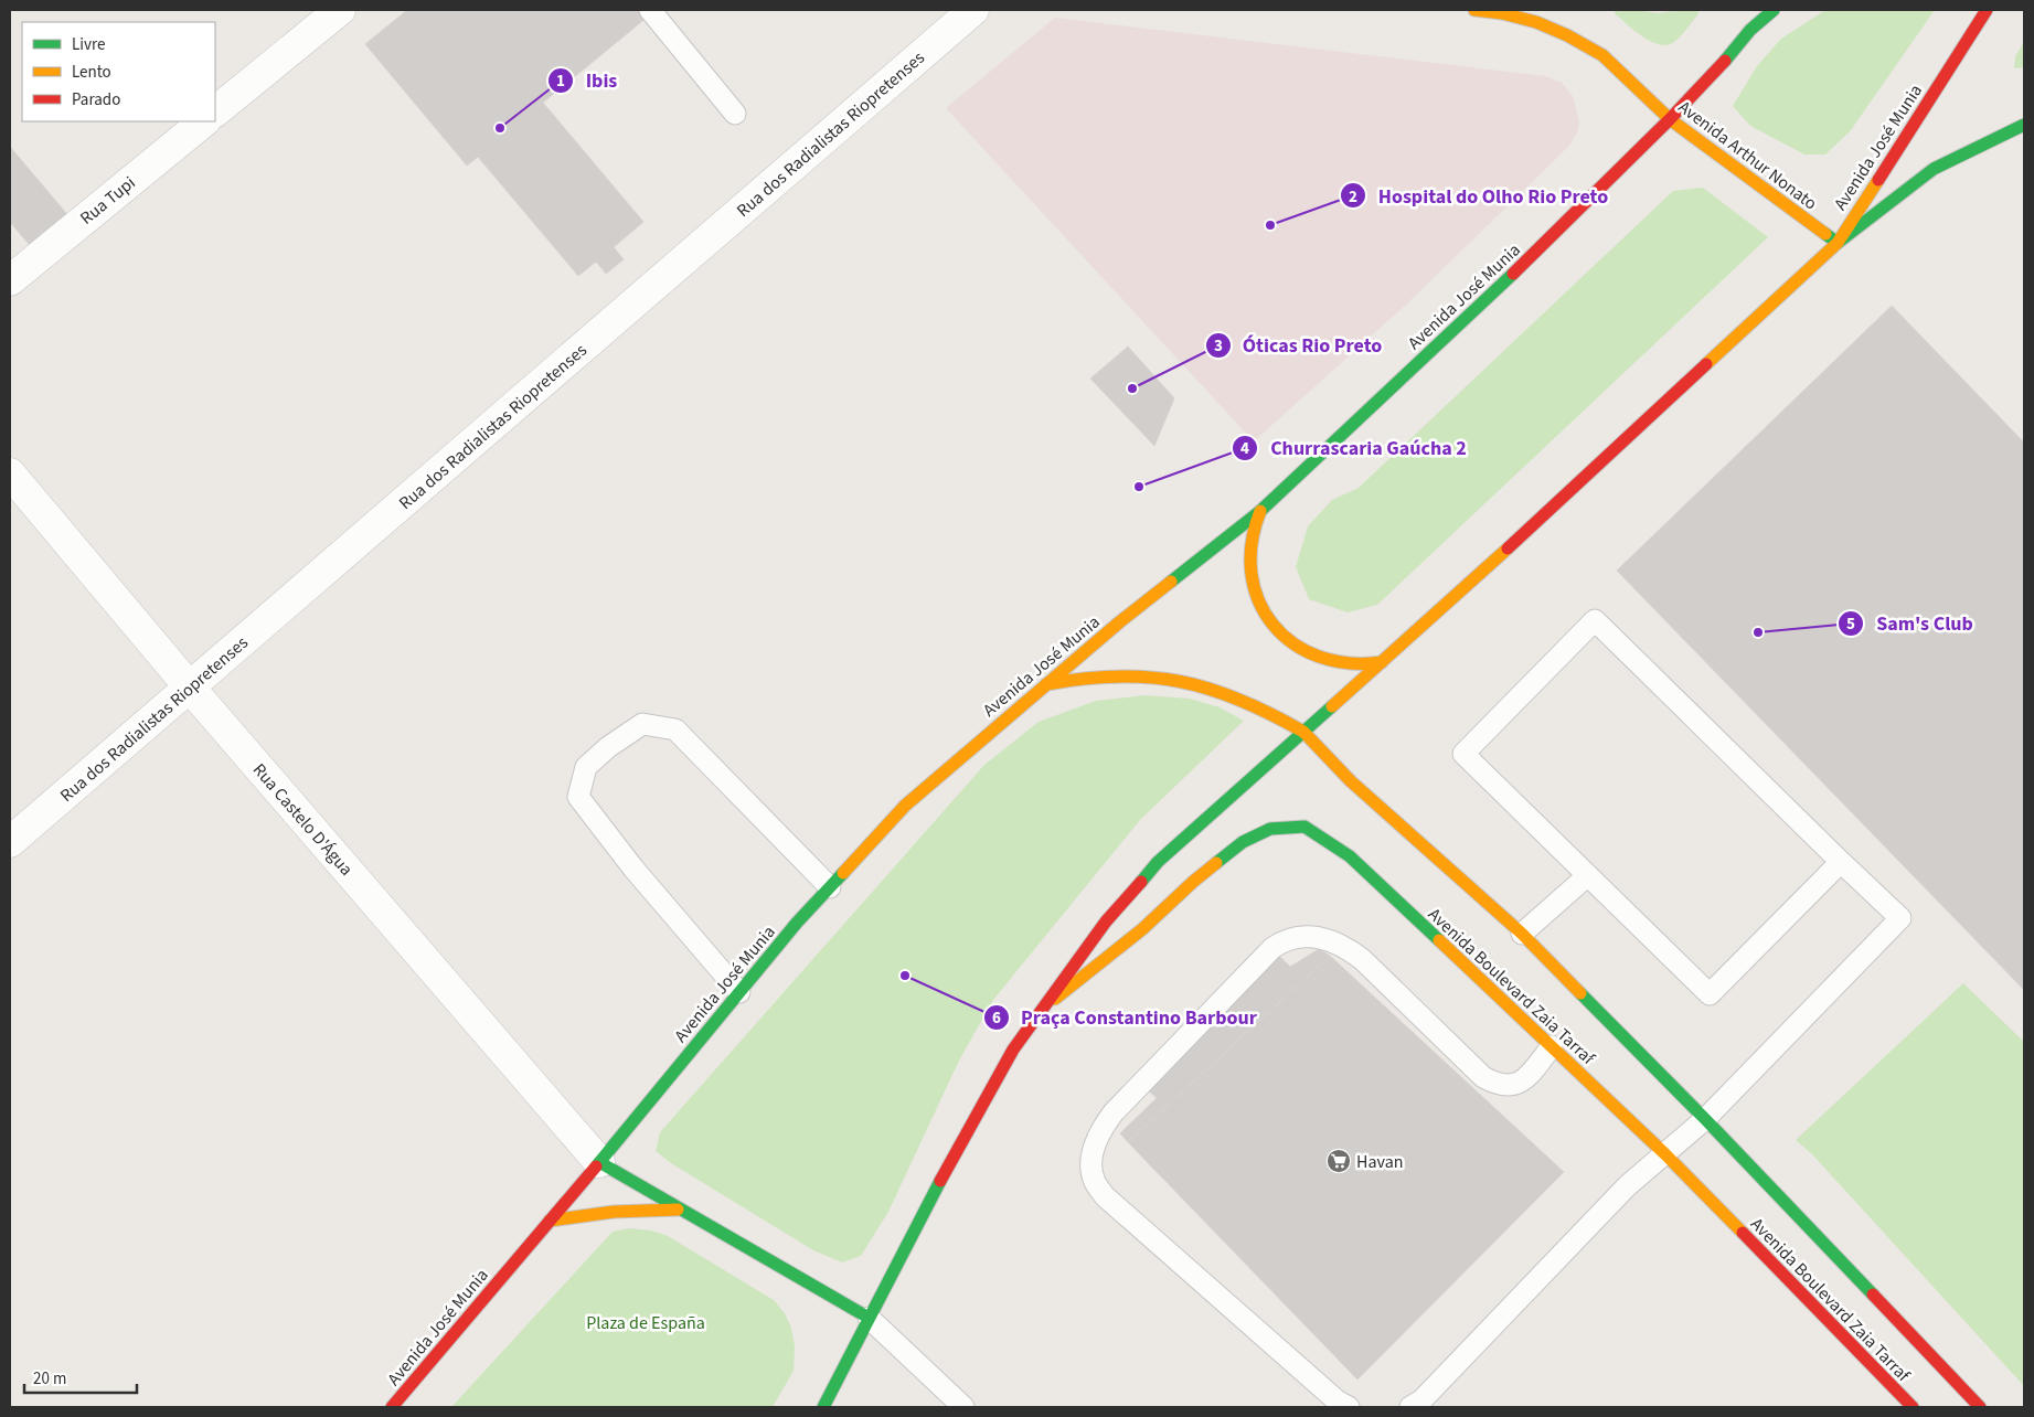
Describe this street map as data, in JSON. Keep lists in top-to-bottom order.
{
  "streets": {
    "main road": ["Avenida José Munia", "Avenida Arthur Nonato", "Avenida Boulevard Zaia Tarraf"],
    "street": ["Rua dos Radialistas Riopretenses", "Rua Tupi", "Rua Castelo D'Água"]
  },
  "crossings": [
    ["Rua dos Radialistas Riopretenses", "Rua Castelo D'Água"],
    ["Avenida José Munia", "Avenida Arthur Nonato"],
    ["Avenida José Munia", "Rua Castelo D'Água"],
    ["Avenida José Munia", "Avenida Boulevard Zaia Tarraf"]
  ],
  "parks": ["Plaza de España"],
  "places": {
    "other": [
      "Ibis",
      "Hospital do Olho Rio Preto",
      "Óticas Rio Preto",
      "Churrascaria Gaúcha 2",
      "Sam's Club",
      "Praça Constantino Barbour"
    ],
    "supermarket": ["Havan"]
  },
  "legend": ["Livre", "Lento", "Parado"],
  "scale_bar": "20 m"
}
